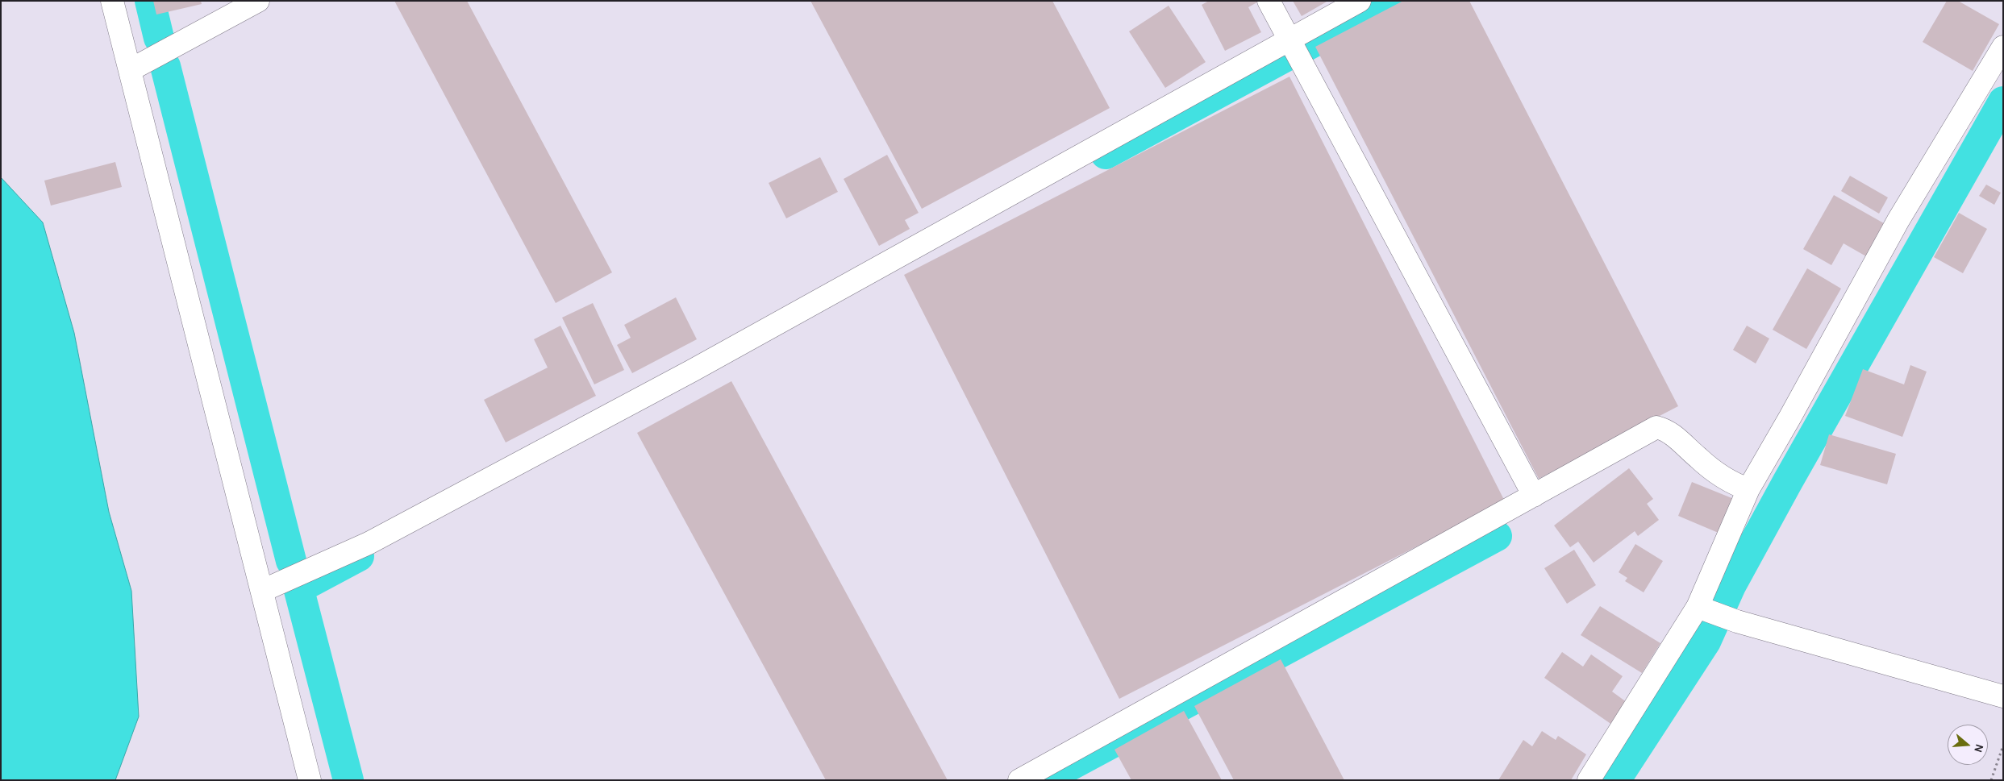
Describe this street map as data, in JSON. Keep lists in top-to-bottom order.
{
  "north": "right"
}
